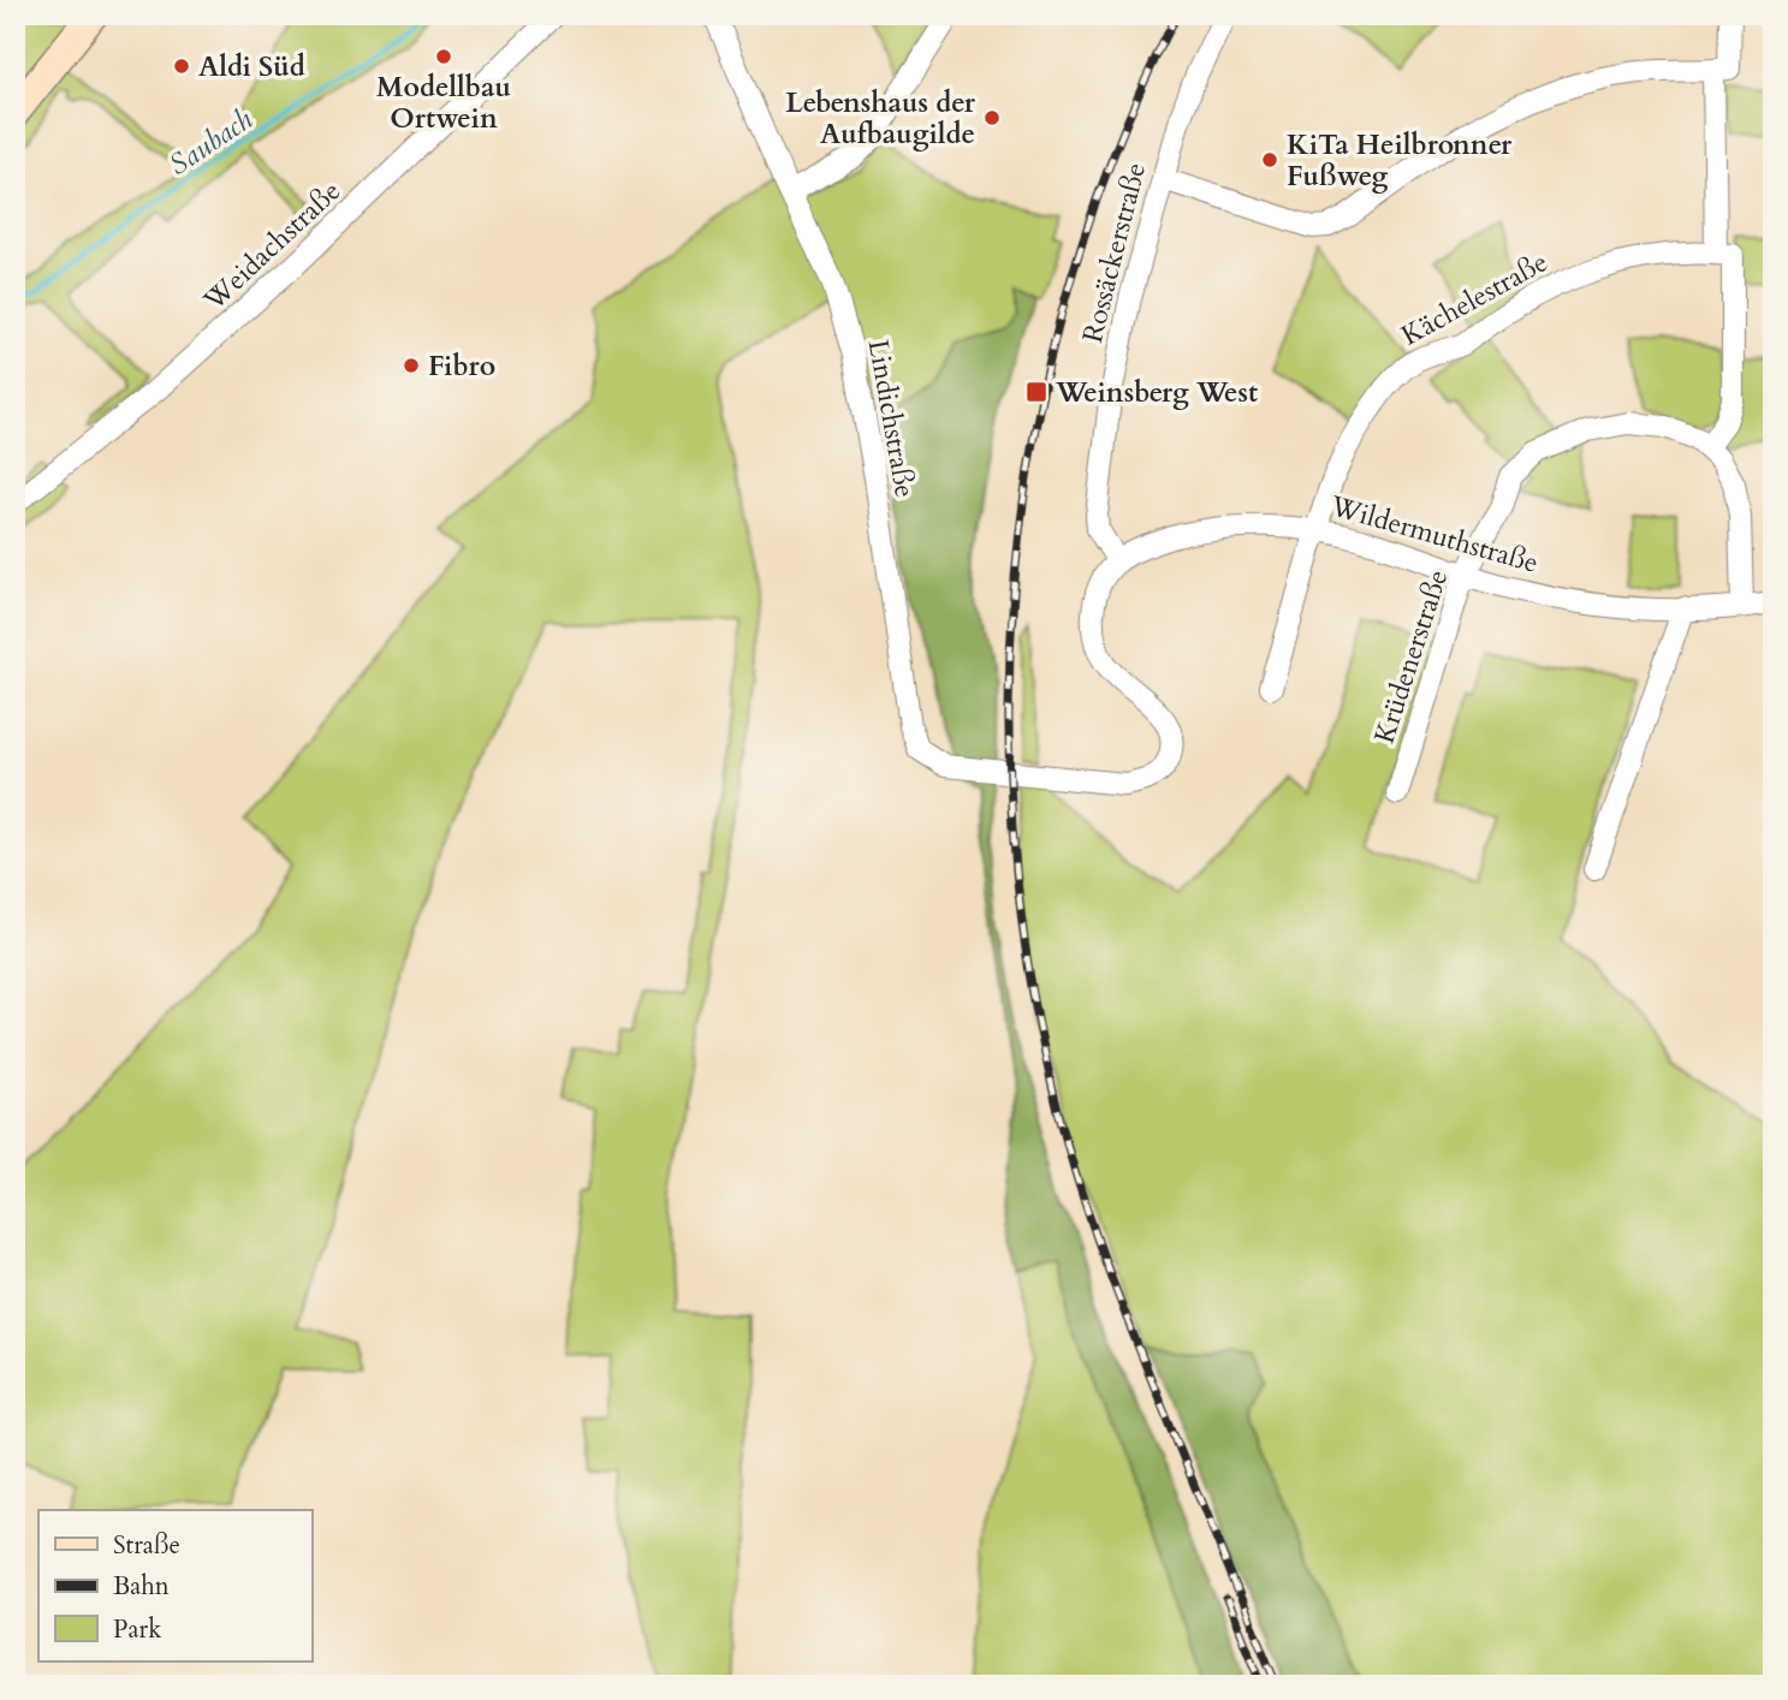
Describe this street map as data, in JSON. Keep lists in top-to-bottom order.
{
  "streets": {
    "street": [
      "Weidachstraße",
      "Rossäckerstraße",
      "Kächelestraße",
      "Lindichstraße",
      "Wildermuthstraße",
      "Krüdenerstraße"
    ]
  },
  "crossings": [
    ["Rossäckerstraße", "Lindichstraße"],
    ["Rossäckerstraße", "Wildermuthstraße"],
    ["Kächelestraße", "Wildermuthstraße"],
    ["Lindichstraße", "Wildermuthstraße"],
    ["Wildermuthstraße", "Krüdenerstraße"]
  ],
  "water": ["Saubach"],
  "places": {
    "other": [
      "Modellbau Ortwein",
      "Aldi Süd",
      "Lebenshaus der Aufbaugilde",
      "KiTa Heilbronner Fußweg",
      "Fibro"
    ],
    "transit": ["Weinsberg West"]
  },
  "legend": ["Straße", "Bahn", "Park"]
}
